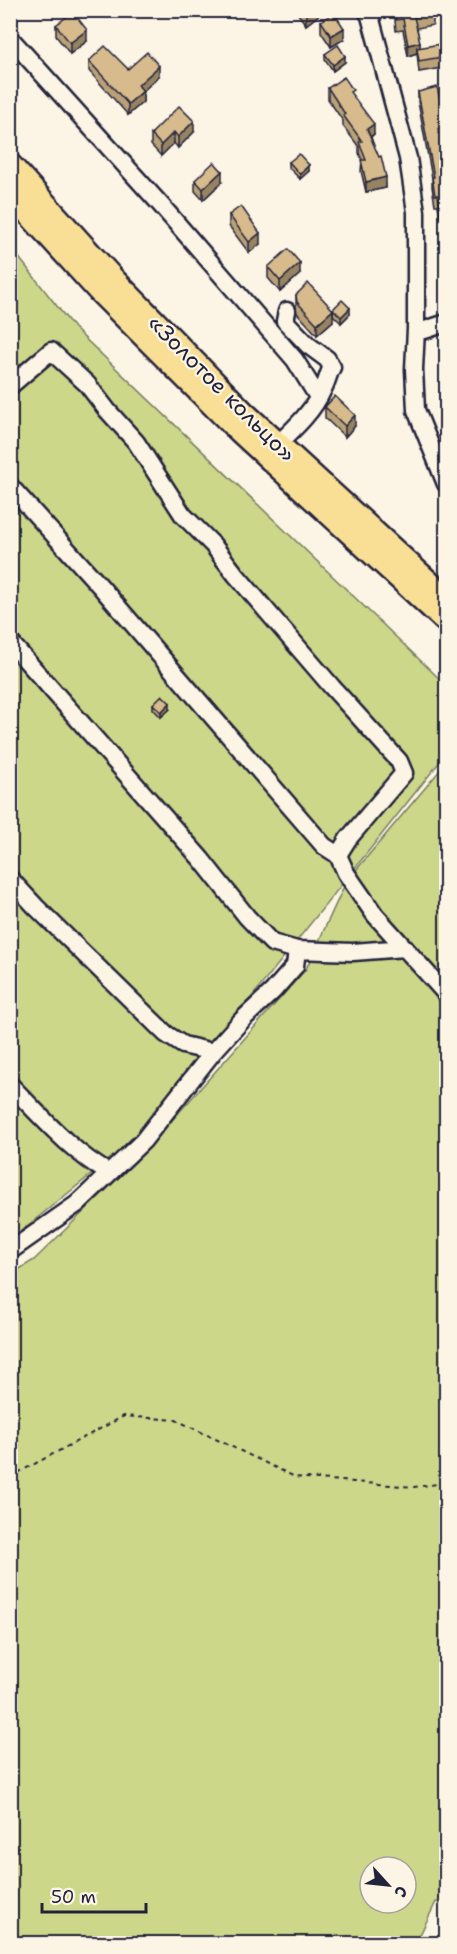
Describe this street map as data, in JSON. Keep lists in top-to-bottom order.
{
  "streets": {
    "highway": ["«Золотое кольцо»"]
  },
  "scale_bar": "50 m",
  "north": "bottom right"
}
